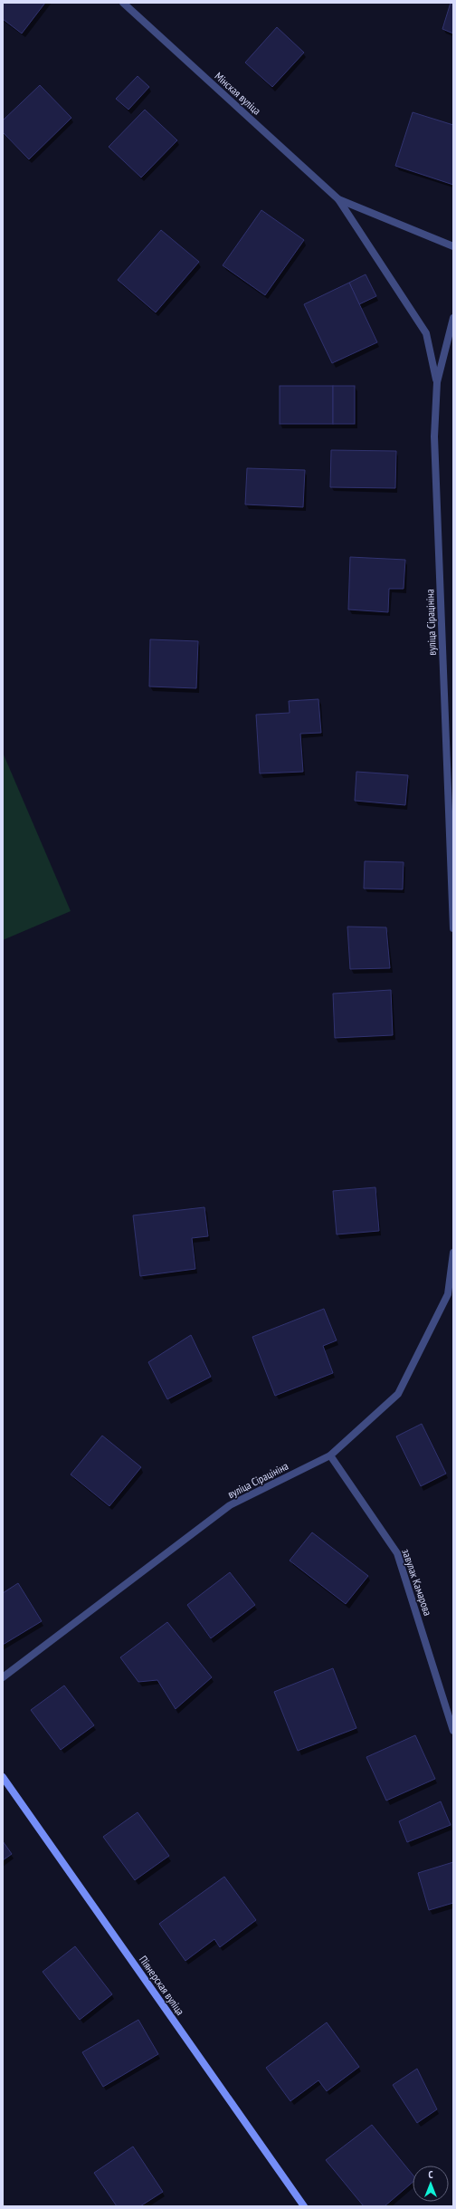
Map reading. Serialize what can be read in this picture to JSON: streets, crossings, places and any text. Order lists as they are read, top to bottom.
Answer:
{
  "streets": {
    "street": [
      "Мінская вуліца",
      "вуліца Сірацініна",
      "завулак Камарова",
      "Піянерская вуліца"
    ]
  },
  "crossings": [
    ["Мінская вуліца", "вуліца Сірацініна"],
    ["вуліца Сірацініна", "завулак Камарова"]
  ],
  "north": "top"
}
